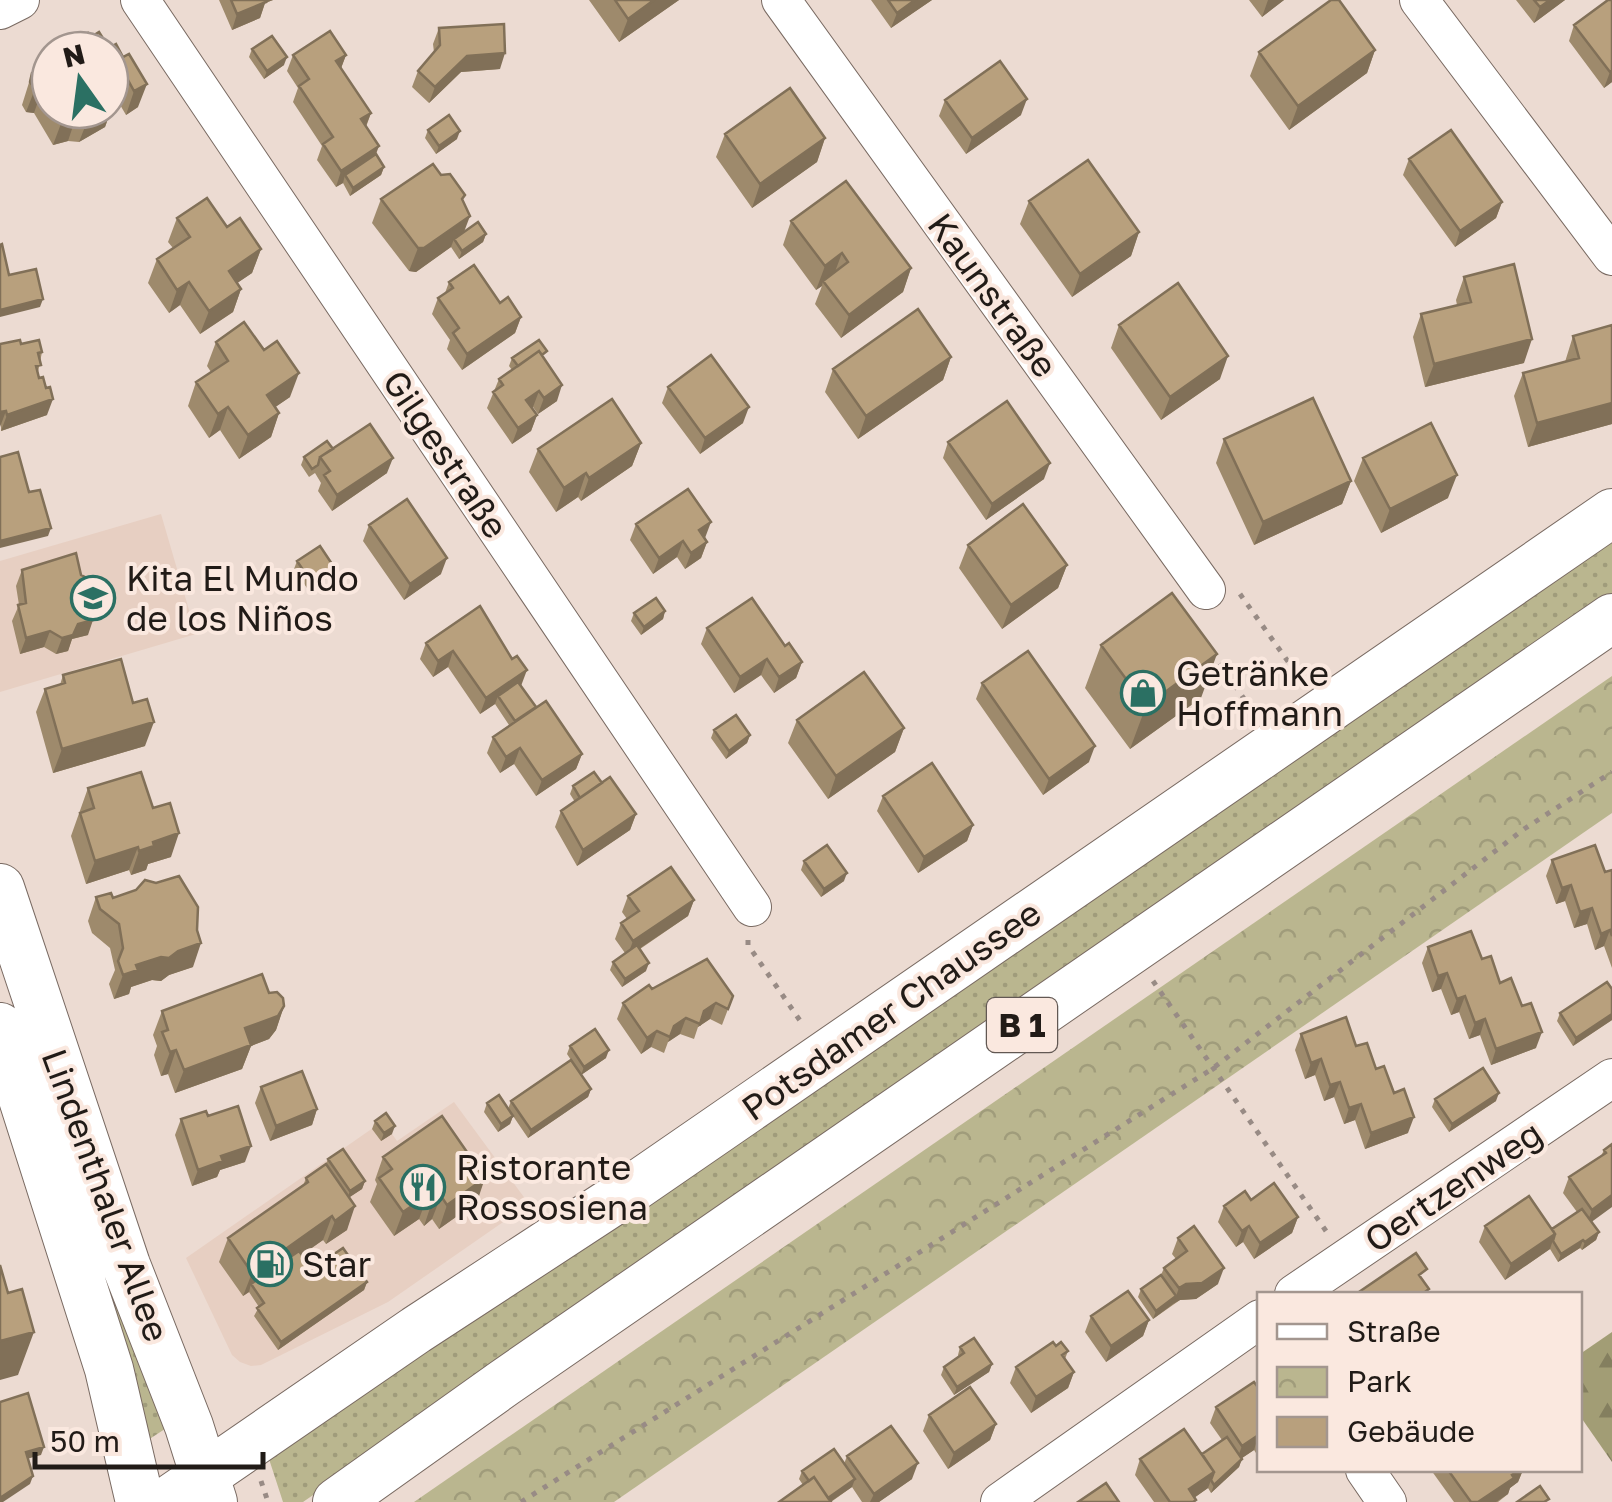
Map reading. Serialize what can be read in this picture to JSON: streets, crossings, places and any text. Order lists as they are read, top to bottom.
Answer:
{
  "streets": {
    "main road": ["Potsdamer Chaussee", "B 1", "Lindenthaler Allee"],
    "street": ["Kaunstraße", "Gilgestraße", "Oertzenweg"]
  },
  "crossings": [
    ["Potsdamer Chaussee", "Lindenthaler Allee"]
  ],
  "places": {
    "school or university": ["Kita El Mundo de los Niños"],
    "shop": ["Getränke Hoffmann"],
    "restaurant": ["Ristorante Rossosiena"],
    "fuel station": ["Star"]
  },
  "legend": ["Straße", "Park", "Gebäude"],
  "scale_bar": "50 m",
  "north": "top"
}
